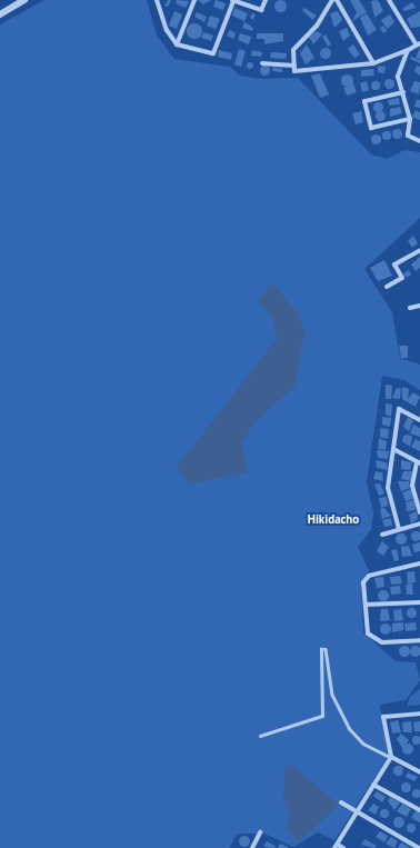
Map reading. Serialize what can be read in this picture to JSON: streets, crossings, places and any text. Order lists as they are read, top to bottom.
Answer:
{
  "districts": ["Hikidacho"]
}
